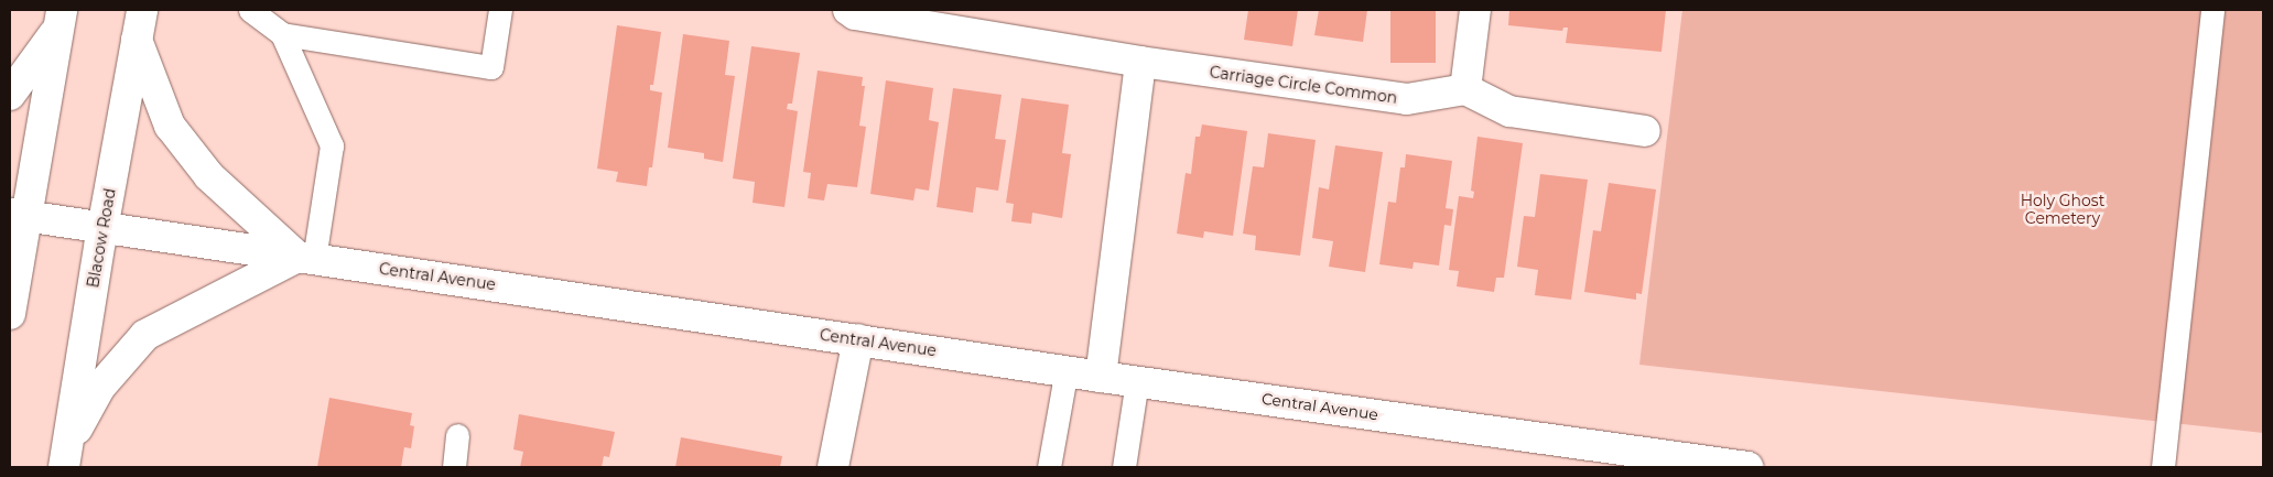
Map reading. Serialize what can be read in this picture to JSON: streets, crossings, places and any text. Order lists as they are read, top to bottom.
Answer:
{
  "streets": {
    "main road": ["Carriage Circle Common", "Blacow Road", "Central Avenue"]
  },
  "crossings": [
    ["Blacow Road", "Central Avenue"]
  ],
  "parks": ["Holy Ghost Cemetery"]
}
